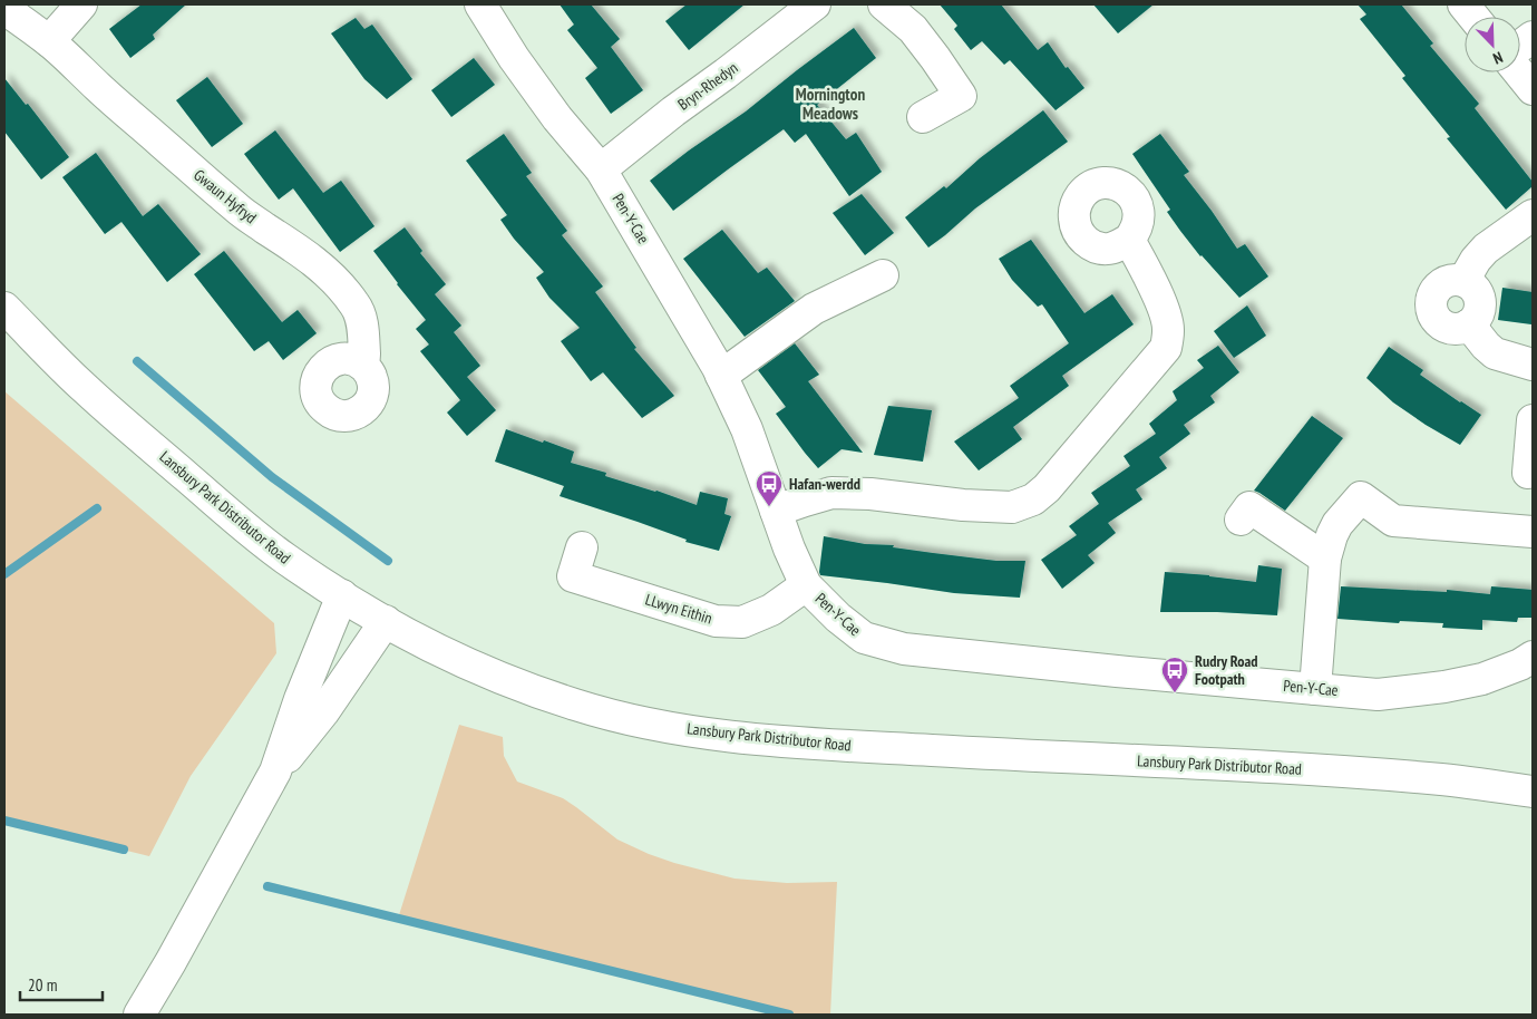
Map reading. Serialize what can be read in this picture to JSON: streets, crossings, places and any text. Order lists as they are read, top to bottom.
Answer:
{
  "streets": {
    "street": [
      "Bryn-Rhedyn",
      "Gwaun Hyfryd",
      "Pen-Y-Cae",
      "Lansbury Park Distributor Road",
      "LLwyn Eithin"
    ]
  },
  "crossings": [
    ["Bryn-Rhedyn", "Pen-Y-Cae"],
    ["Pen-Y-Cae", "LLwyn Eithin"]
  ],
  "districts": ["Mornington Meadows"],
  "places": {
    "bus stop": ["Hafan-werdd", "Rudry Road Footpath"]
  },
  "scale_bar": "20 m",
  "north": "bottom right"
}
